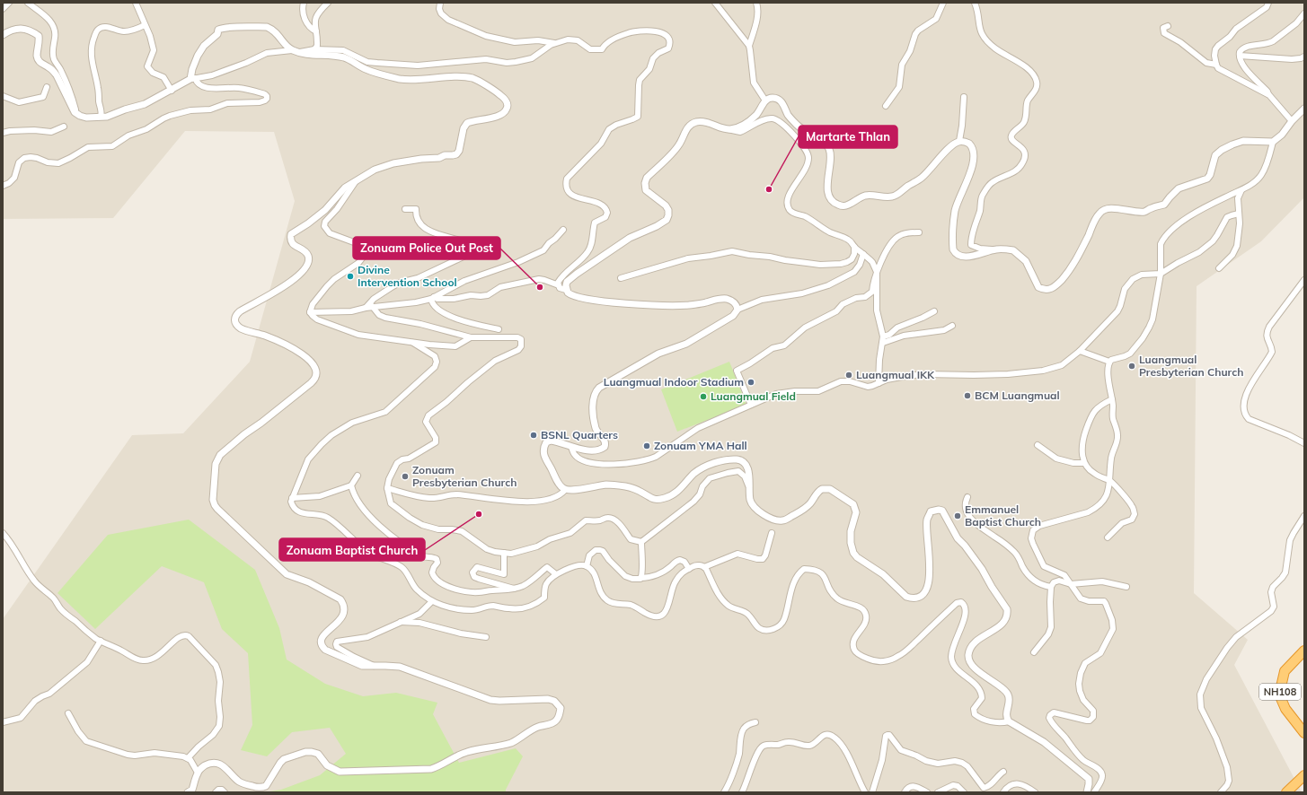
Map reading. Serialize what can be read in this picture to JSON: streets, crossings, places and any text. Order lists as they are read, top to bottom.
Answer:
{
  "streets": {
    "highway": ["NH108"]
  },
  "places": [
    "Martarte Thlan",
    "Divine Intervention School",
    "Zonuam Police Out Post",
    "Luangmual Presbyterian Church",
    "Luangmual IKK",
    "Luangmual Indoor Stadium",
    "BCM Luangmual",
    "Luangmual Field",
    "BSNL Quarters",
    "Zonuam YMA Hall",
    "Zonuam Presbyterian Church",
    "Zonuam Baptist Church",
    "Emmanuel Baptist Church"
  ]
}
